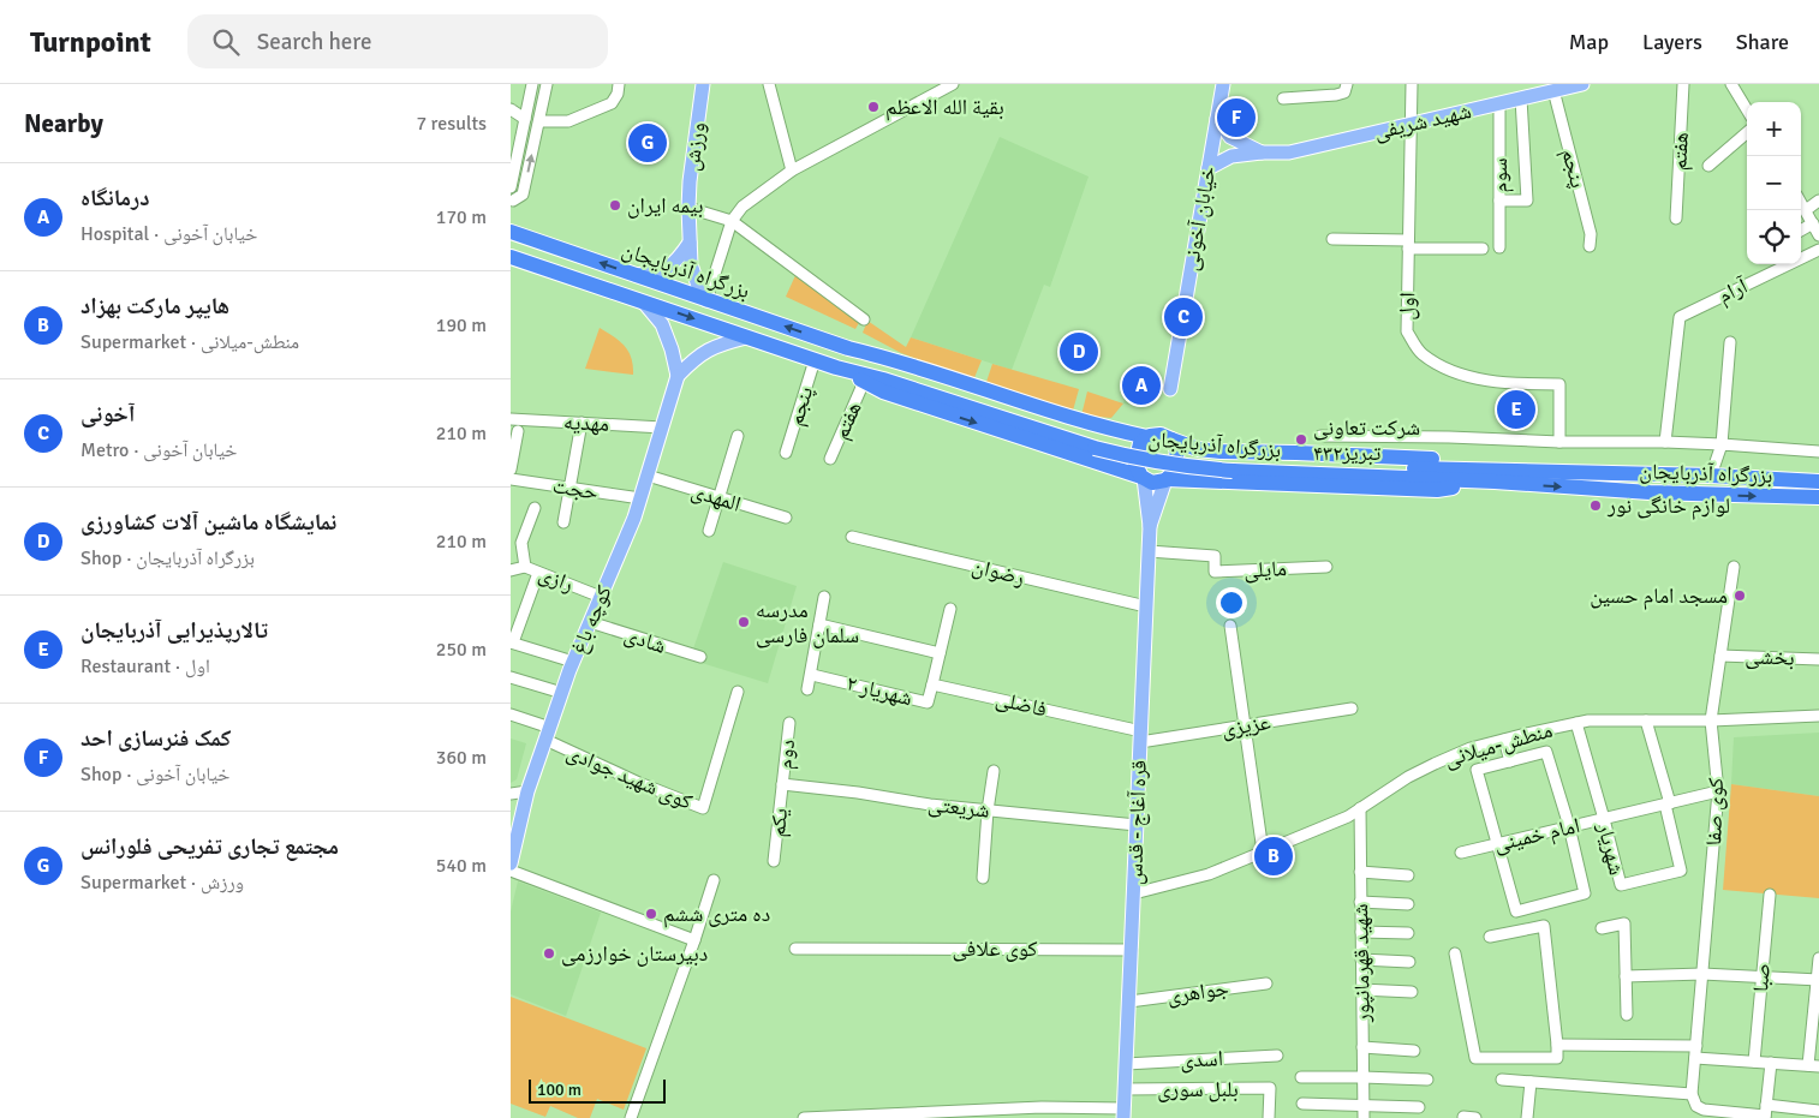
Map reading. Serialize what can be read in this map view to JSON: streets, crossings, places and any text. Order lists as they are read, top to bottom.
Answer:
{
  "streets": {
    "highway": ["بزرگراه آذربایجان"],
    "main road": [
      "شهید شریفی",
      "ورزش",
      "خیابان آخونی",
      "کوچه باغ",
      "قره آغاج - قدس"
    ],
    "street": [
      "هفتم",
      "پنجم",
      "سوم",
      "آرام",
      "اول",
      "مهدیه",
      "حجت",
      "المهدی",
      "مایلی",
      "رضوان",
      "رازی",
      "شادی",
      "بخشی",
      "شهریار ۲",
      "فاضلی",
      "عزیزی",
      "منطش-میلانی",
      "دوم",
      "کوی شهید جوادی",
      "شریعتی",
      "کوی صفا",
      "یکم",
      "امام خمینی",
      "شهریار",
      "کوی علافی",
      "شهید قهرمانپور",
      "صبا",
      "جواهری",
      "اسدی",
      "بلبل سوری"
    ]
  },
  "crossings": [
    ["شهید شریفی", "پنجم"],
    ["شهید شریفی", "سوم"],
    ["شهید شریفی", "خیابان آخونی"],
    ["شهید شریفی", "اول"],
    ["ورزش", "بزرگراه آذربایجان"],
    ["هفتم", "بزرگراه آذربایجان"],
    ["پنجم", "بزرگراه آذربایجان"],
    ["مهدیه", "کوچه باغ"],
    ["حجت", "کوچه باغ"],
    ["المهدی", "کوچه باغ"],
    ["مایلی", "قره آغاج - قدس"],
    ["رضوان", "قره آغاج - قدس"],
    ["رازی", "کوچه باغ"],
    ["کوچه باغ", "شادی"],
    ["کوچه باغ", "کوی شهید جوادی"],
    ["بخشی", "کوی صفا"],
    ["شهریار ۲", "فاضلی"],
    ["فاضلی", "عزیزی"],
    ["فاضلی", "قره آغاج - قدس"],
    ["عزیزی", "قره آغاج - قدس"],
    ["منطش-میلانی", "کوی صفا"],
    ["منطش-میلانی", "قره آغاج - قدس"],
    ["منطش-میلانی", "شهریار"],
    ["منطش-میلانی", "شهید قهرمانپور"],
    ["دوم", "شریعتی"],
    ["دوم", "یکم"],
    ["شریعتی", "یکم"],
    ["شریعتی", "قره آغاج - قدس"],
    ["کوی صفا", "امام خمینی"],
    ["قره آغاج - قدس", "کوی علافی"],
    ["قره آغاج - قدس", "جواهری"],
    ["قره آغاج - قدس", "اسدی"],
    ["قره آغاج - قدس", "بلبل سوری"],
    ["امام خمینی", "شهریار"]
  ],
  "places": [
    "بقیة الله الاعظم",
    "بیمه ایران",
    "شرکت تعاونی ۴۳۲تبریز",
    "لوازم خانگی نور",
    "مسجد امام حسین",
    "مدرسه سلمان فارسی",
    "ده متری ششم",
    "دبیرستان خوارزمی"
  ],
  "scale_bar": "100 m",
  "page": {
    "header": "Turnpoint",
    "search": "Search here",
    "nav": ["Map", "Layers", "Share"],
    "heading": ["Nearby", "7 results"],
    "pins": [
      "F",
      "G",
      "C",
      "D",
      "A",
      "E",
      "B"
    ],
    "map_buttons": ["+", "−"],
    "list": [
      {
        "mark": "A",
        "name": "درمانگاه",
        "note": "Hospital · خیابان آخونی",
        "value": "170 m"
      },
      {
        "mark": "B",
        "name": "هایپر مارکت بهزاد",
        "note": "Supermarket · منطش-میلانی",
        "value": "190 m"
      },
      {
        "mark": "C",
        "name": "آخونی",
        "note": "Metro · خیابان آخونی",
        "value": "210 m"
      },
      {
        "mark": "D",
        "name": "نمایشگاه ماشین آلات کشاورزی",
        "note": "Shop · بزرگراه آذربایجان",
        "value": "210 m"
      },
      {
        "mark": "E",
        "name": "تالارپذیرایی آذربایجان",
        "note": "Restaurant · اول",
        "value": "250 m"
      },
      {
        "mark": "F",
        "name": "کمک فنرسازی احد",
        "note": "Shop · خیابان آخونی",
        "value": "360 m"
      },
      {
        "mark": "G",
        "name": "مجتمع تجاری تفریحی فلورانس",
        "note": "Supermarket · ورزش",
        "value": "540 m"
      }
    ],
    "scale": "100 m"
  }
}
